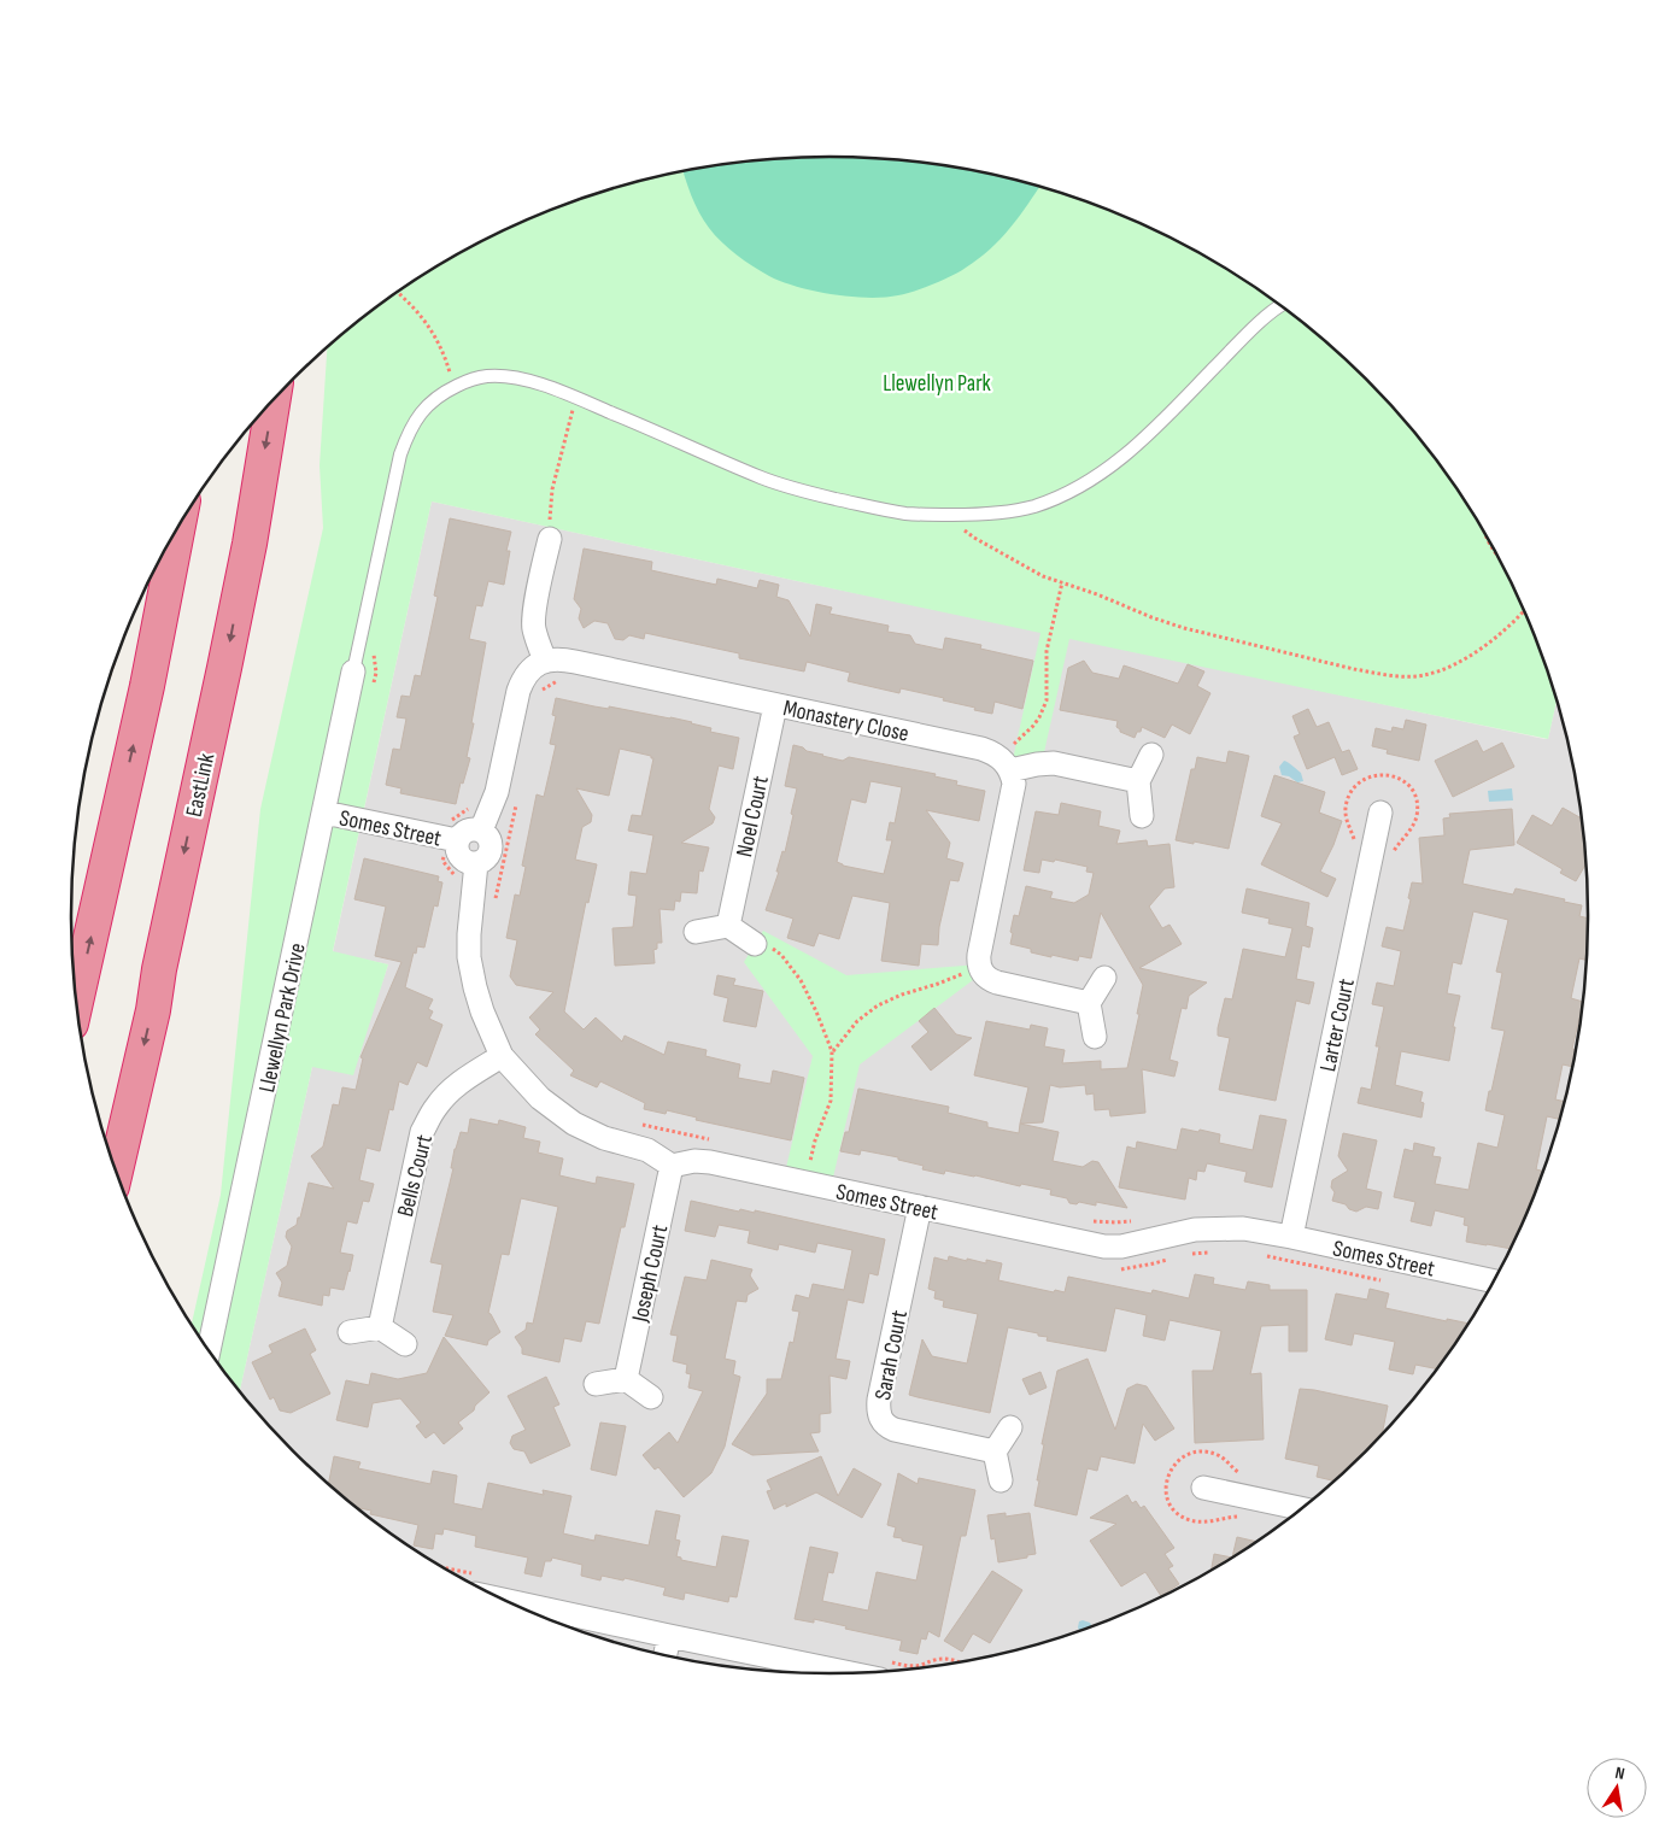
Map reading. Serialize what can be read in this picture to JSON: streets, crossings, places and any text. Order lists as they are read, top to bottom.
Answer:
{
  "streets": {
    "highway": ["EastLink"],
    "street": [
      "Monastery Close",
      "Noel Court",
      "Somes Street",
      "Llewellyn Park Drive",
      "Larter Court",
      "Bells Court",
      "Joseph Court",
      "Sarah Court"
    ]
  },
  "crossings": [
    ["Monastery Close", "Noel Court"],
    ["Somes Street", "Llewellyn Park Drive"],
    ["Somes Street", "Larter Court"],
    ["Somes Street", "Joseph Court"],
    ["Somes Street", "Sarah Court"]
  ],
  "parks": ["Llewellyn Park"],
  "north": "top"
}
